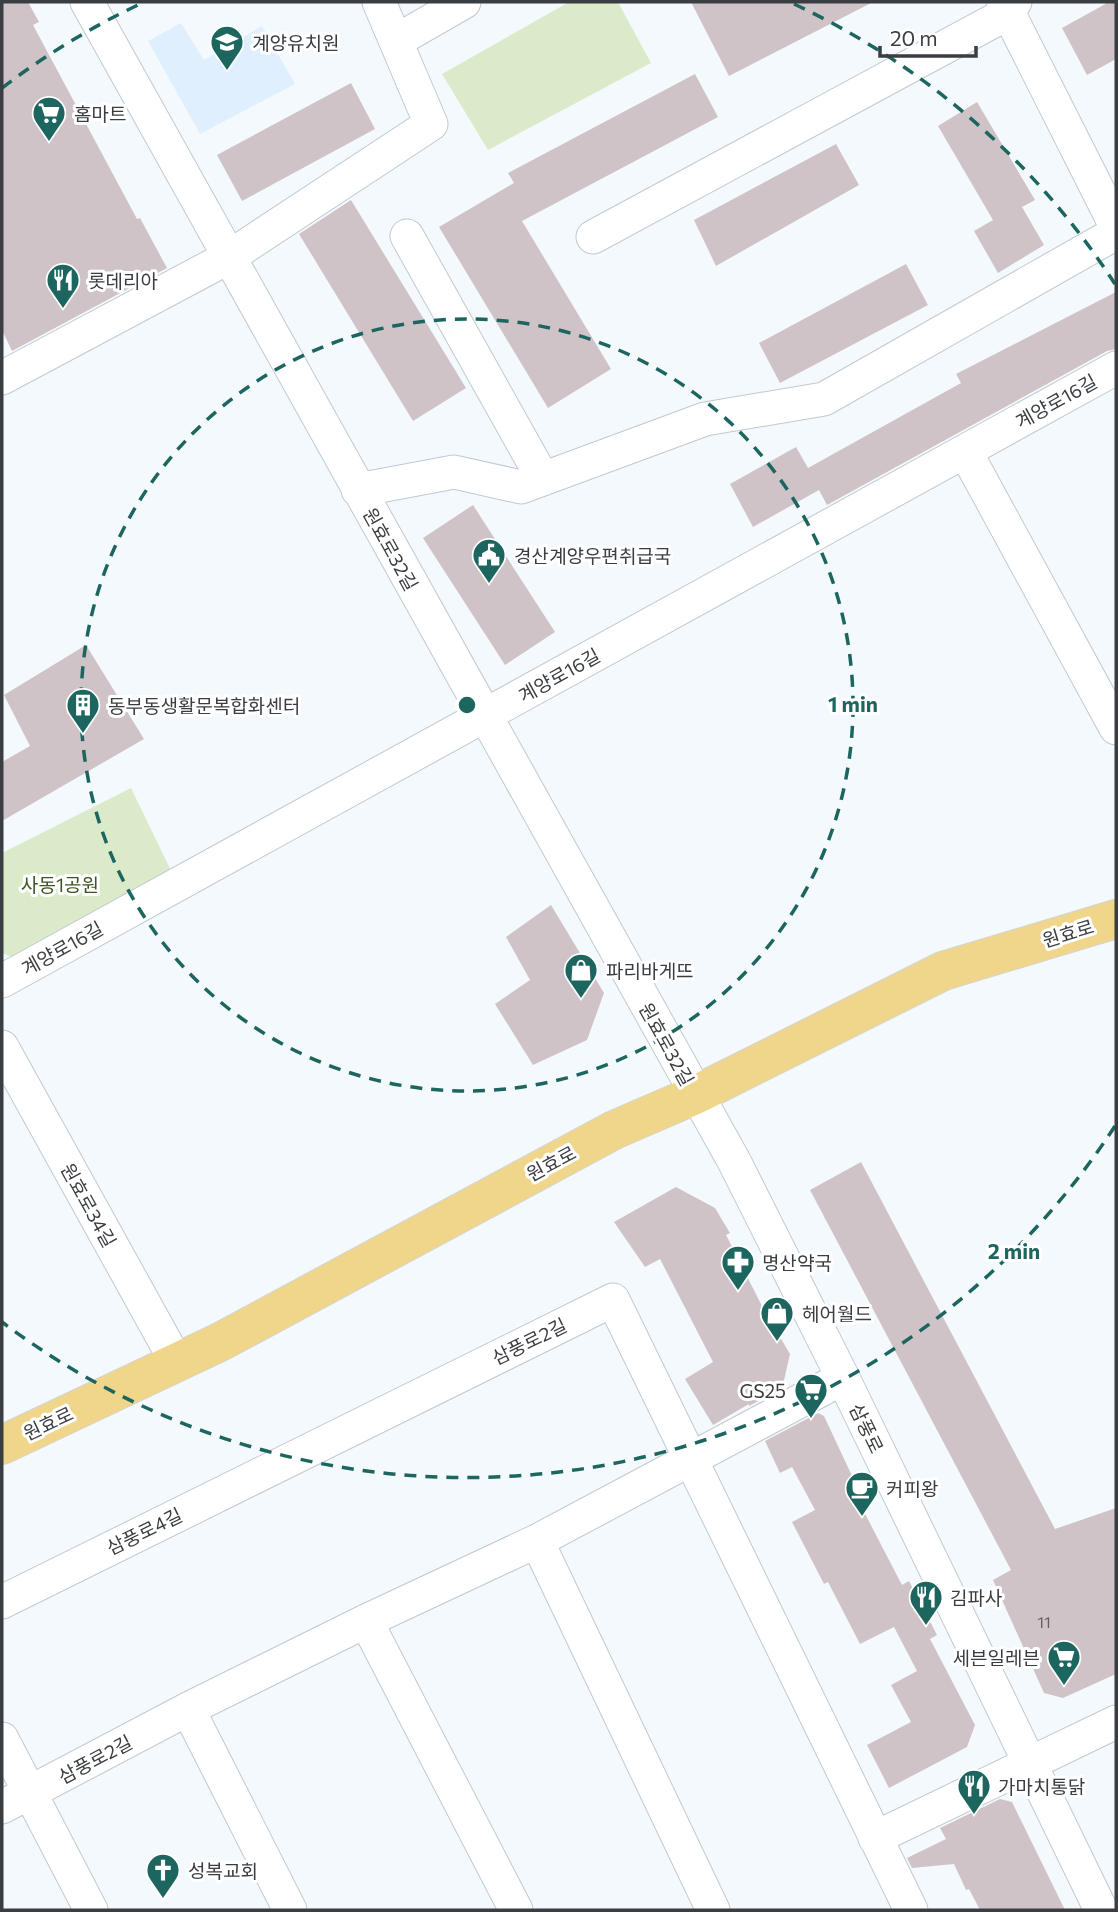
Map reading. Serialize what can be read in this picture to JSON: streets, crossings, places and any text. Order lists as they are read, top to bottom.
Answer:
{
  "streets": {
    "main road": ["원효로"],
    "street": [
      "계양로16길",
      "원효로32길",
      "원효로34길",
      "삼풍로2길",
      "삼풍로",
      "삼풍로4길"
    ]
  },
  "crossings": [
    ["계양로16길", "원효로32길"],
    ["원효로32길", "원효로"],
    ["원효로32길", "삼풍로"],
    ["원효로", "원효로34길"],
    ["원효로", "삼풍로"],
    ["삼풍로2길", "삼풍로"],
    ["삼풍로2길", "삼풍로4길"]
  ],
  "parks": ["사동1공원"],
  "places": {
    "school or university": ["계양유치원"],
    "supermarket": ["홈마트", "GS25", "세븐일레븐"],
    "restaurant": ["롯데리아", "김파사", "가마치통닭"],
    "public building": ["경산계양우편취급국"],
    "building": ["동부동생활문복합화센터"],
    "shop": ["파리바게뜨", "헤어월드"],
    "pharmacy": ["명산약국"],
    "cafe": ["커피왕"],
    "church": ["성복교회"]
  },
  "house_numbers": ["11"],
  "scale_bar": "20 m",
  "rings": ["1 min", "2 min"]
}
